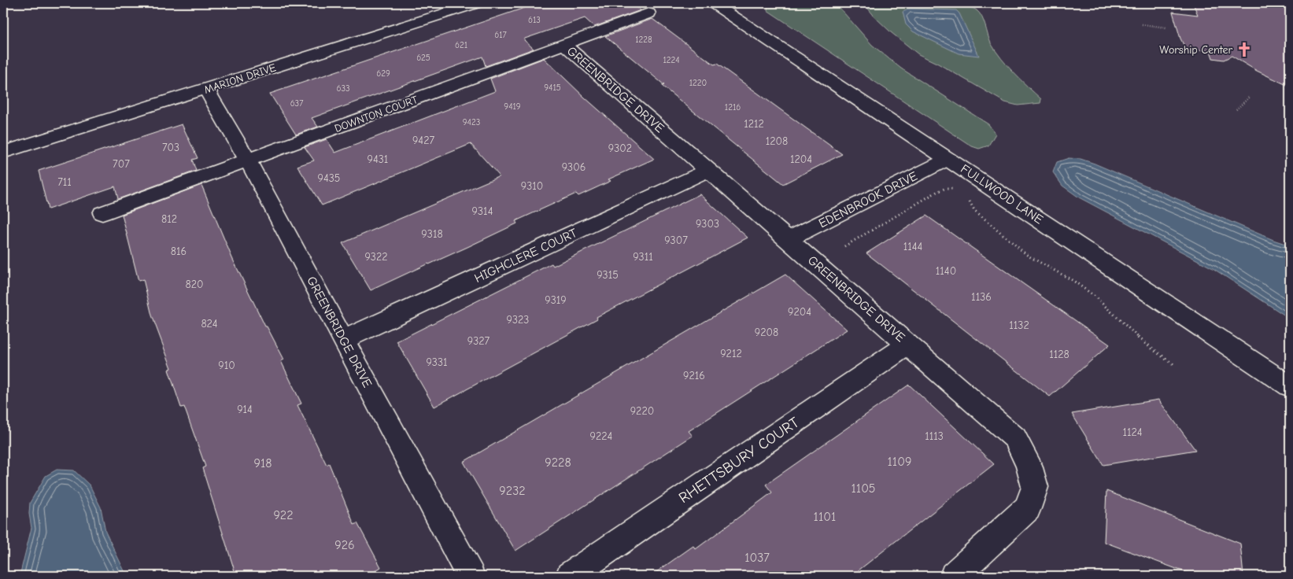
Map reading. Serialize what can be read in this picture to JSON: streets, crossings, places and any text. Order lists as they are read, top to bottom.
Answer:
{
  "streets": {
    "street": [
      "MARION DRIVE",
      "GREENBRIDGE DRIVE",
      "DOWNTON COURT",
      "FULLWOOD LANE",
      "EDENBROOK DRIVE",
      "HIGHCLERE COURT",
      "RHETTSBURY COURT"
    ]
  },
  "crossings": [
    ["MARION DRIVE", "GREENBRIDGE DRIVE"],
    ["GREENBRIDGE DRIVE", "DOWNTON COURT"],
    ["GREENBRIDGE DRIVE", "EDENBROOK DRIVE"],
    ["GREENBRIDGE DRIVE", "HIGHCLERE COURT"],
    ["GREENBRIDGE DRIVE", "RHETTSBURY COURT"],
    ["FULLWOOD LANE", "EDENBROOK DRIVE"]
  ],
  "places": {
    "church": ["Worship Center"]
  },
  "house_numbers": [
    "613",
    "617",
    "1228",
    "621",
    "625",
    "1224",
    "629",
    "1220",
    "9415",
    "633",
    "637",
    "9419",
    "1216",
    "9423",
    "1212",
    "9427",
    "1208",
    "703",
    "9302",
    "9431",
    "1204",
    "707",
    "9306",
    "9435",
    "711",
    "9310",
    "9314",
    "812",
    "9303",
    "9318",
    "9307",
    "1144",
    "816",
    "9322",
    "9311",
    "1140",
    "9315",
    "820",
    "1136",
    "9319",
    "9204",
    "9323",
    "824",
    "1132",
    "9208",
    "9327",
    "9212",
    "1128",
    "9331",
    "910",
    "9216",
    "914",
    "9220",
    "1124",
    "9224",
    "1113",
    "1109",
    "9228",
    "918",
    "1105",
    "9232",
    "922",
    "1101",
    "926",
    "1037"
  ]
}
